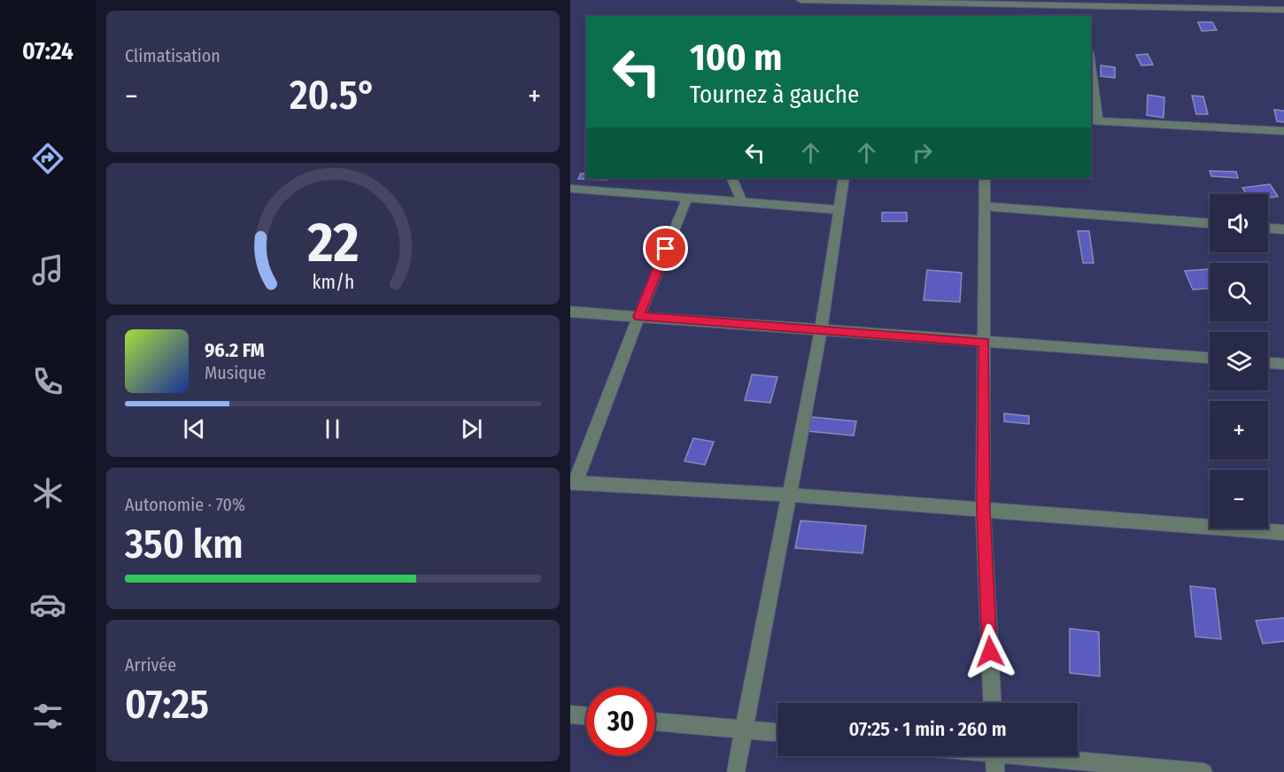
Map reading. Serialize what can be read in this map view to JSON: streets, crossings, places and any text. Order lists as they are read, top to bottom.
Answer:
{
  "page": {
    "tabs": "07:24",
    "tile": [
      "Climatisation",
      ["Autonomie · 70%", "350 km"],
      ["Arrivée", "07:25"]
    ],
    "turn": ["100 m", "Tournez à gauche"],
    "heat": ["−", "20.5°", "+"],
    "map_buttons": ["+", "−"],
    "song": ["96.2 FM", "Musique"],
    "limit": "30",
    "trip": "07:25 · 1 min · 260 m",
    "gauge": ["22", "km/h"]
  }
}
